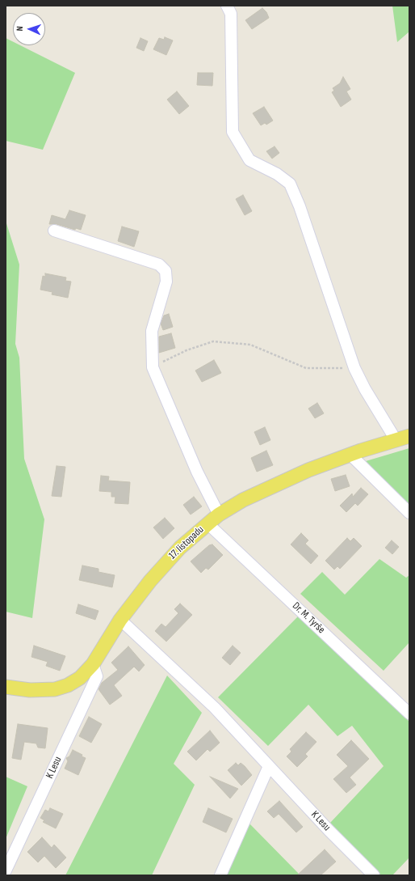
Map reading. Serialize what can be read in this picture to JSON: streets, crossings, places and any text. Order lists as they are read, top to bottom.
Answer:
{
  "streets": {
    "main road": ["17. listopadu"],
    "street": ["Dr. M. Tyrše", "K Lesu"]
  },
  "crossings": [
    ["17. listopadu", "Dr. M. Tyrše"],
    ["17. listopadu", "K Lesu"]
  ],
  "north": "left"
}
